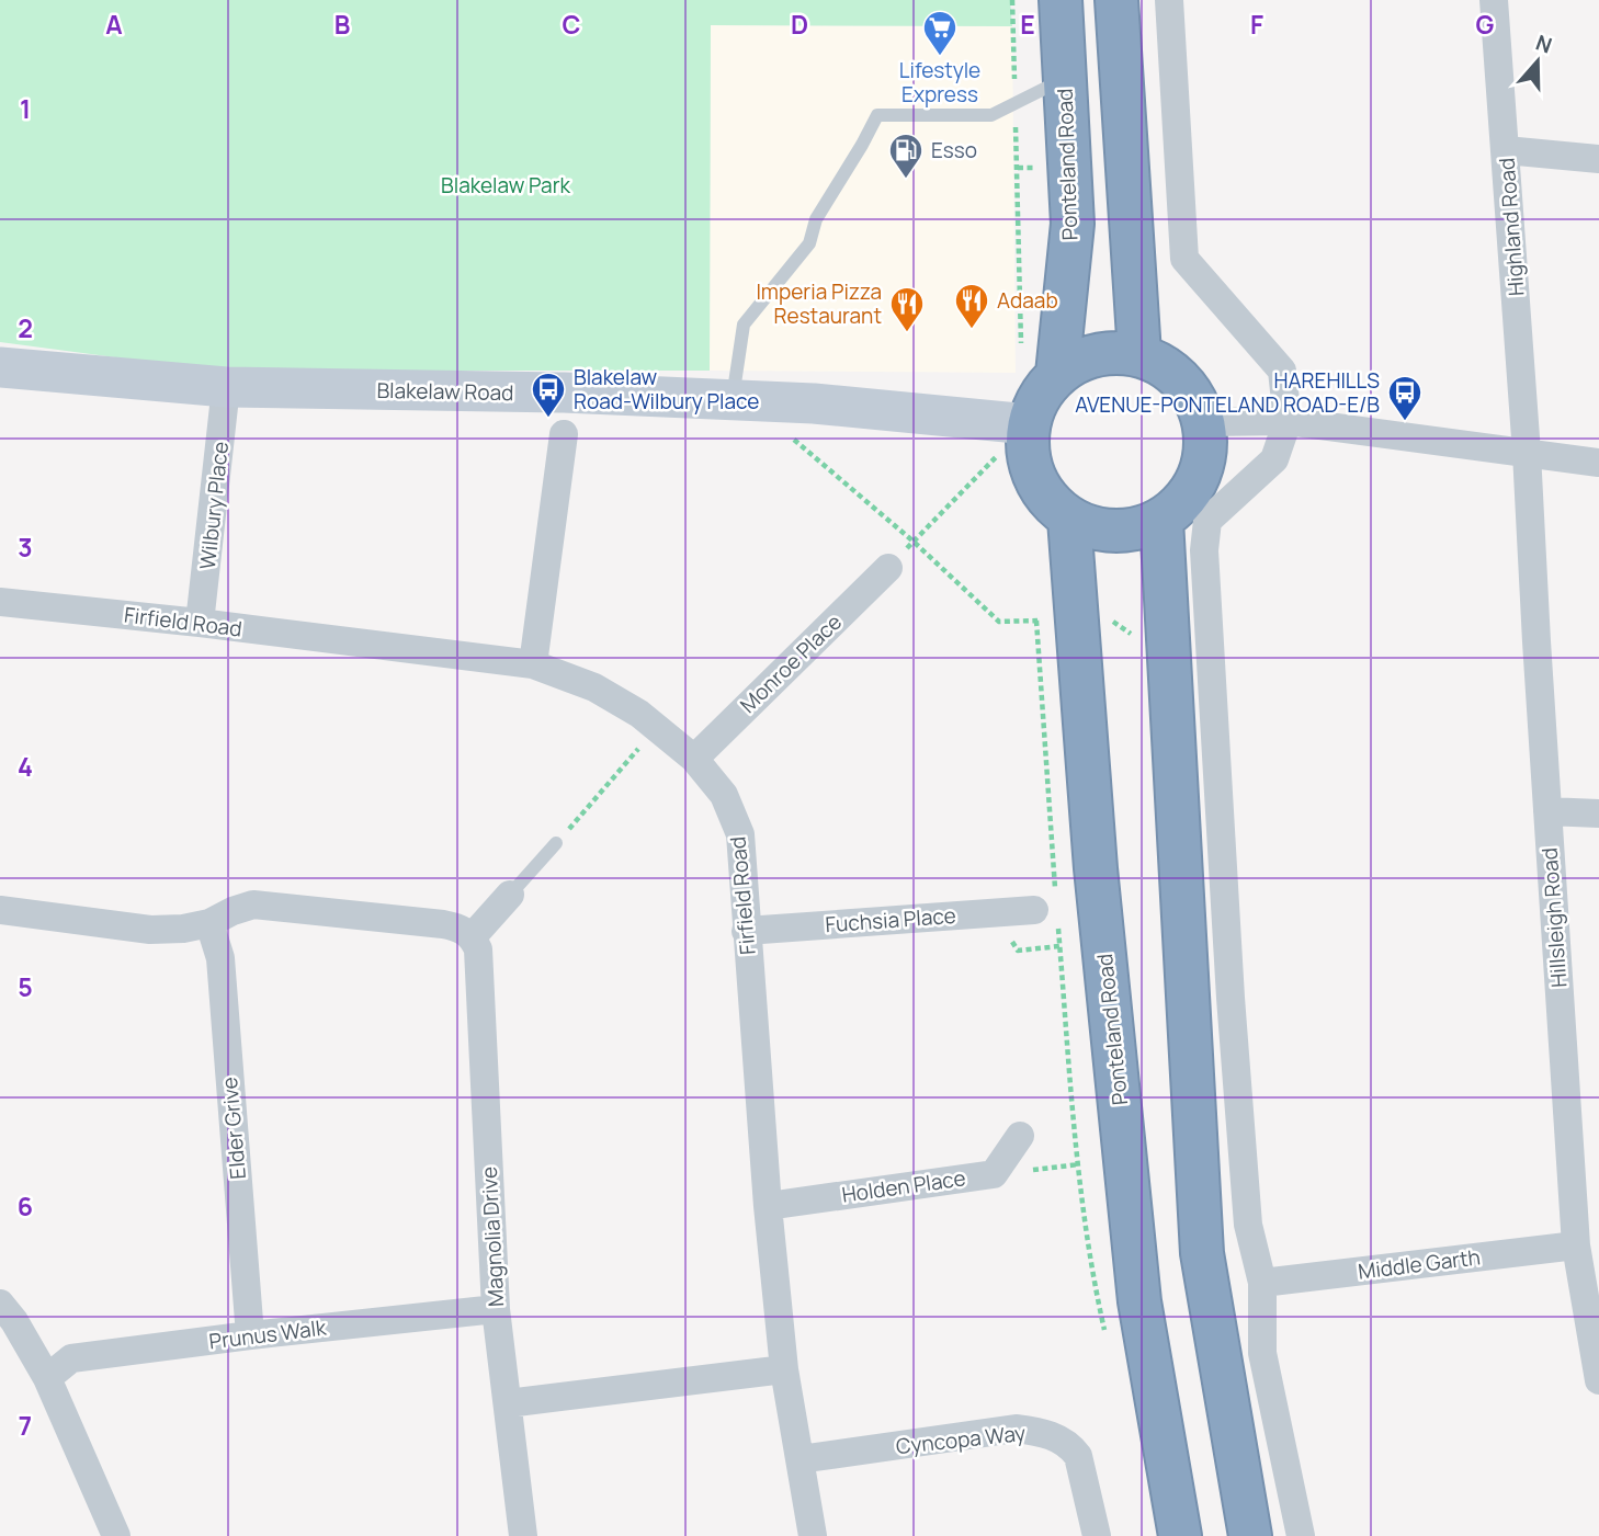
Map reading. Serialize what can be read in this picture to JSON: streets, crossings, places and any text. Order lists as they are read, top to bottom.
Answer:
{
  "streets": {
    "highway": ["Ponteland Road"],
    "street": [
      "Highland Road",
      "Blakelaw Road",
      "Wilbury Place",
      "Firfield Road",
      "Monroe Place",
      "Hillsleigh Road",
      "Fuchsia Place",
      "Elder Grive",
      "Holden Place",
      "Magnolia Drive",
      "Middle Garth",
      "Prunus Walk",
      "Cyncopa Way"
    ]
  },
  "crossings": [
    ["Ponteland Road", "Blakelaw Road"],
    ["Highland Road", "Hillsleigh Road"],
    ["Blakelaw Road", "Wilbury Place"],
    ["Wilbury Place", "Firfield Road"],
    ["Firfield Road", "Monroe Place"],
    ["Firfield Road", "Fuchsia Place"],
    ["Firfield Road", "Holden Place"],
    ["Firfield Road", "Cyncopa Way"],
    ["Hillsleigh Road", "Middle Garth"],
    ["Elder Grive", "Prunus Walk"],
    ["Magnolia Drive", "Prunus Walk"]
  ],
  "parks": ["Blakelaw Park"],
  "places": {
    "supermarket": ["Lifestyle Express"],
    "fuel station": ["Esso"],
    "restaurant": ["Adaab", "Imperia Pizza Restaurant"],
    "bus stop": ["Blakelaw Road-Wilbury Place", "HAREHILLS AVENUE-PONTELAND ROAD-E/B"]
  },
  "north": "top",
  "grid": {
    "columns": [
      "A",
      "B",
      "C",
      "D",
      "E",
      "F",
      "G"
    ],
    "rows": [
      "1",
      "2",
      "3",
      "4",
      "5",
      "6",
      "7"
    ]
  }
}
